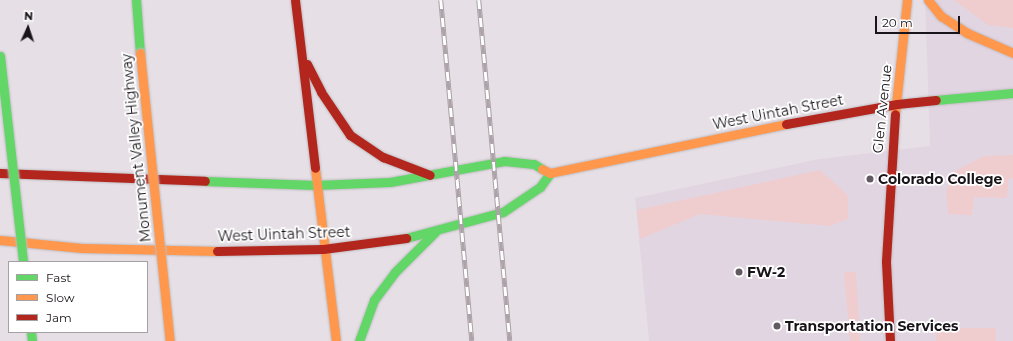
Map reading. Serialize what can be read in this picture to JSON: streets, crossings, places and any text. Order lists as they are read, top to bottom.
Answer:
{
  "streets": {
    "main road": ["Glen Avenue", "West Uintah Street", "Monument Valley Highway"]
  },
  "crossings": [
    ["Glen Avenue", "West Uintah Street"]
  ],
  "places": ["Colorado College", "FW-2", "Transportation Services"],
  "legend": ["Fast", "Slow", "Jam"],
  "scale_bar": "20 m",
  "north": "top"
}
